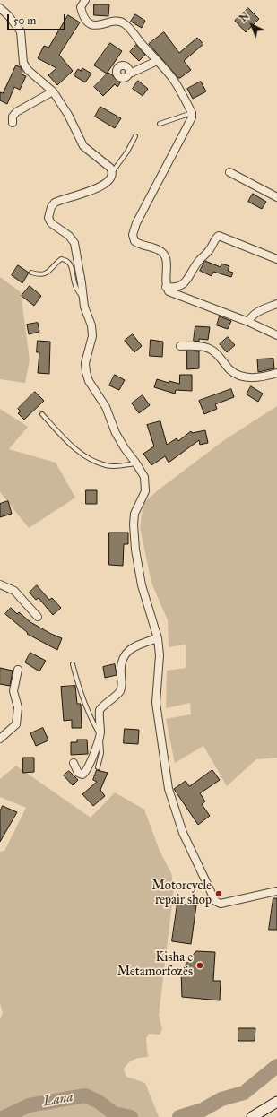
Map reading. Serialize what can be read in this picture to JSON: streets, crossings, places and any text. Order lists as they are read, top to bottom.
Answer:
{
  "water": ["Lana"],
  "places": ["Motorcycle repair shop", "Kisha e Metamorfozës"],
  "scale_bar": "50 m",
  "north": "top left"
}
